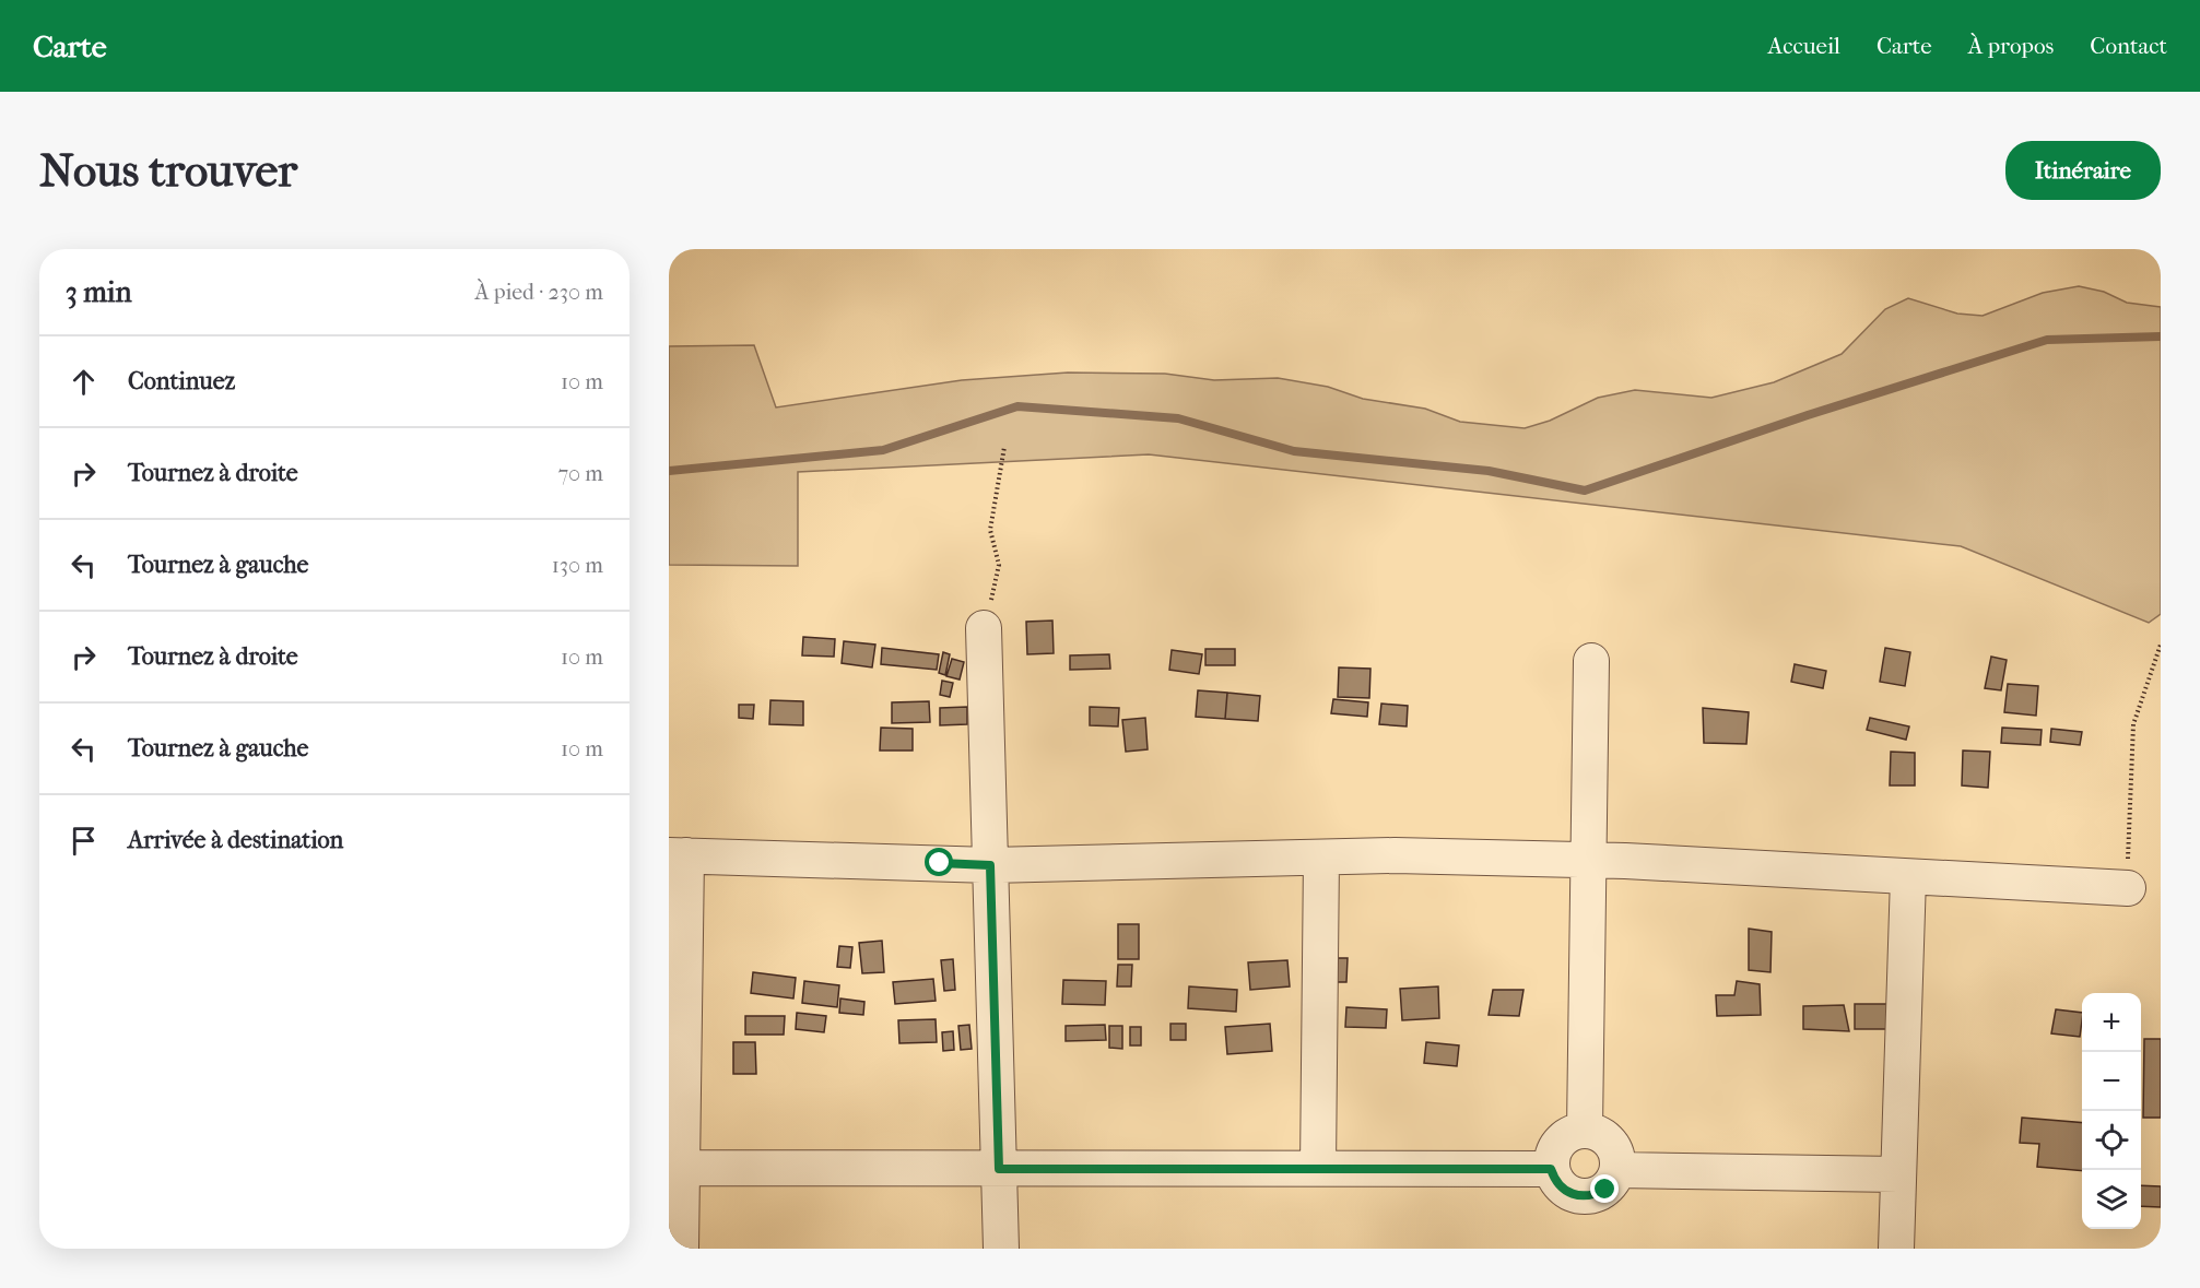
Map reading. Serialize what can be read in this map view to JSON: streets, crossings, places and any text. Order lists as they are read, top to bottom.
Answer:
{
  "page": {
    "header": "Carte",
    "nav": [
      "Accueil",
      "Carte",
      "À propos",
      "Contact"
    ],
    "buttons": "Itinéraire",
    "title": "Nous trouver",
    "heading": ["3 min", "À pied · 230 m"],
    "list": [
      ["Continuez", "10 m"],
      ["Tournez à droite", "70 m"],
      ["Tournez à gauche", "130 m"],
      ["Tournez à droite", "10 m"],
      ["Tournez à gauche", "10 m"],
      "Arrivée à destination"
    ],
    "map_buttons": ["+", "−"]
  }
}
